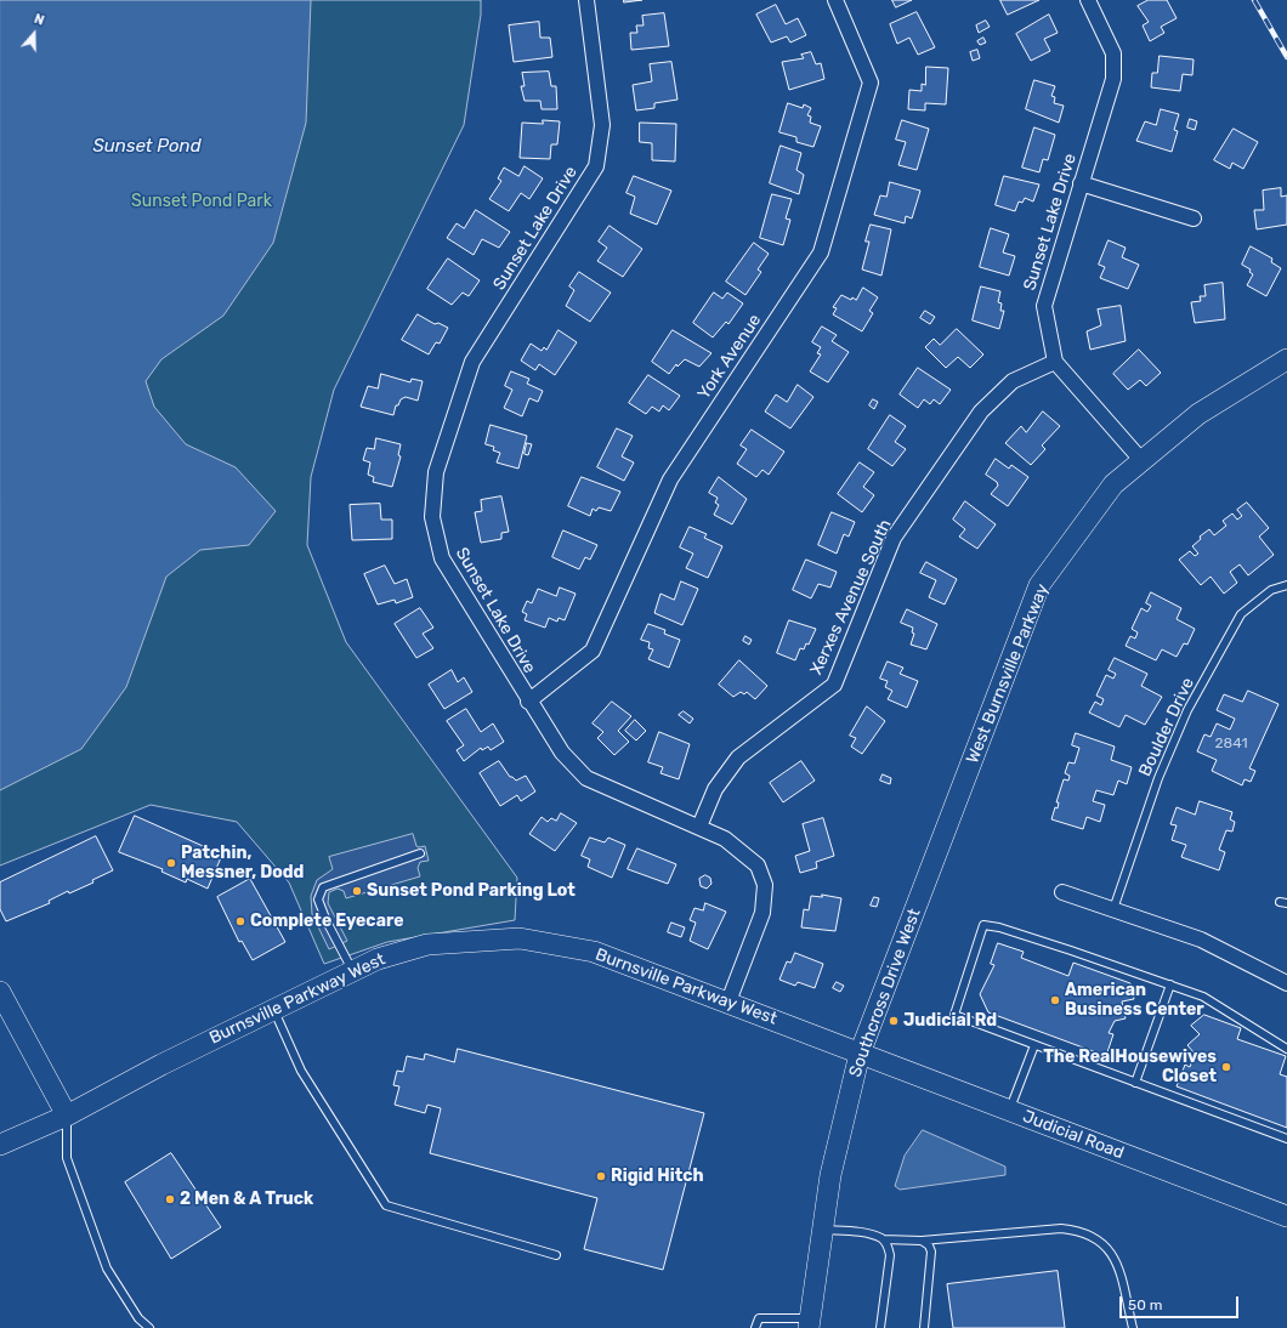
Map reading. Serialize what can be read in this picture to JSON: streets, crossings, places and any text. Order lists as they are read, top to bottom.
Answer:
{
  "streets": {
    "street": [
      "Sunset Lake Drive",
      "York Avenue",
      "Xerxes Avenue South",
      "West Burnsville Parkway",
      "Burnsville Parkway West",
      "Southcross Drive West",
      "Judicial Road"
    ],
    "lane": ["Boulder Drive"]
  },
  "crossings": [
    ["Sunset Lake Drive", "York Avenue"],
    ["Sunset Lake Drive", "Xerxes Avenue South"],
    ["Sunset Lake Drive", "Burnsville Parkway West"],
    ["West Burnsville Parkway", "Southcross Drive West"],
    ["Burnsville Parkway West", "Southcross Drive West"],
    ["Burnsville Parkway West", "Judicial Road"],
    ["Southcross Drive West", "Judicial Road"]
  ],
  "water": ["Sunset Pond"],
  "parks": ["Sunset Pond Park"],
  "places": [
    "Patchin, Messner, Dodd",
    "Sunset Pond Parking Lot",
    "Complete Eyecare",
    "American Business Center",
    "Judicial Rd",
    "The RealHousewives Closet",
    "Rigid Hitch",
    "2 Men & A Truck"
  ],
  "house_numbers": ["2841"],
  "scale_bar": "50 m",
  "north": "top"
}
